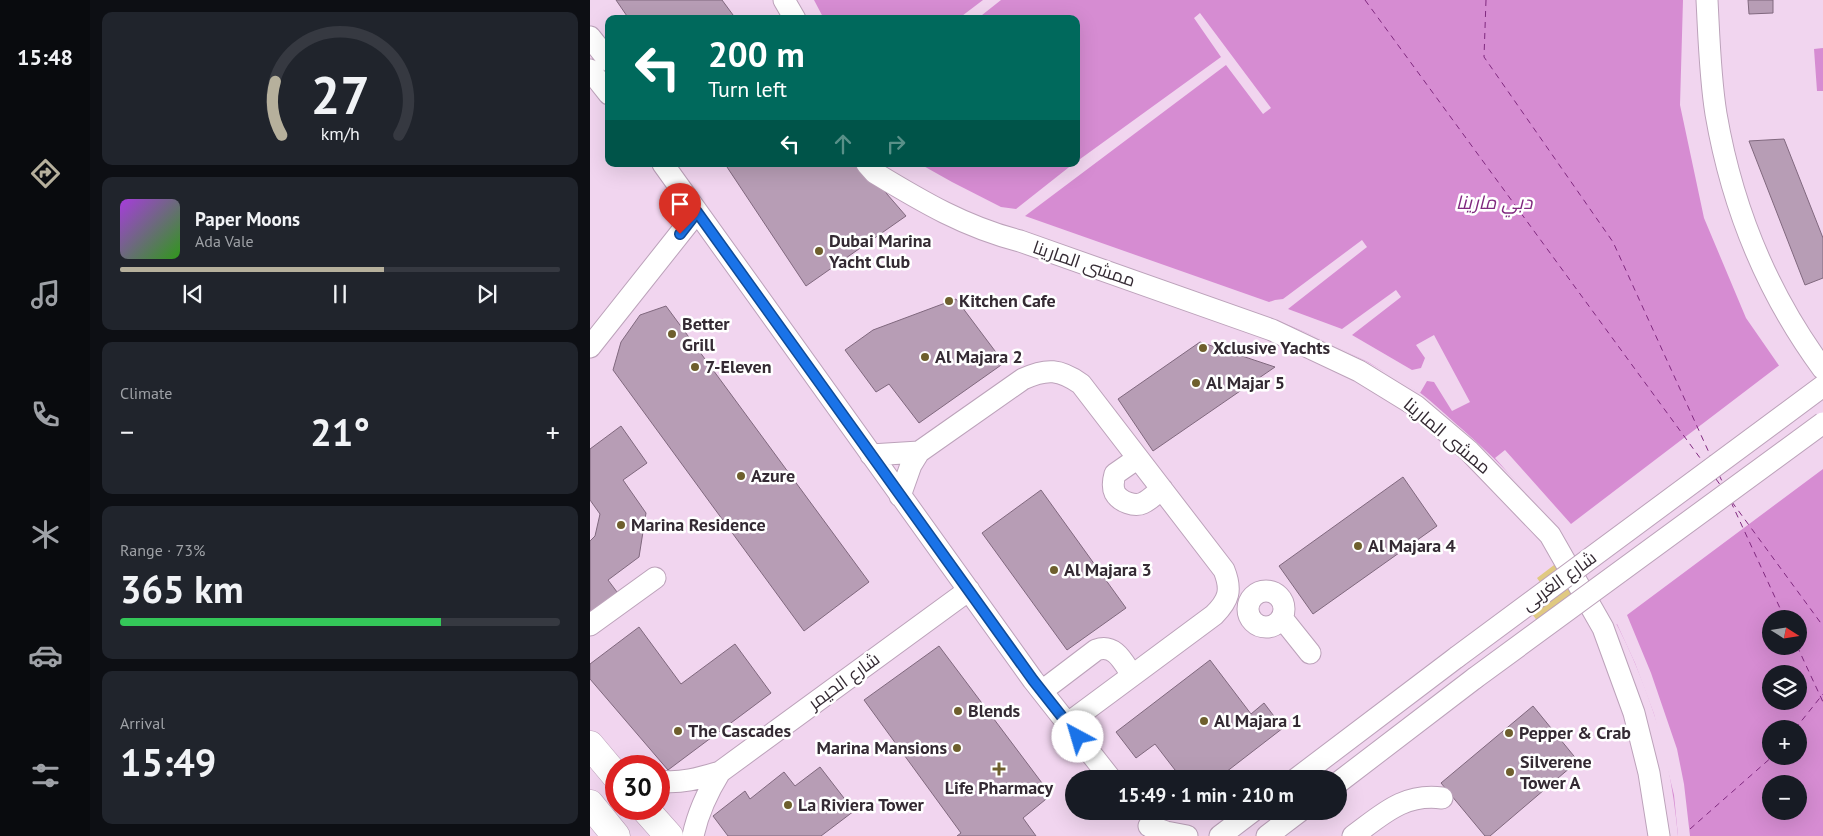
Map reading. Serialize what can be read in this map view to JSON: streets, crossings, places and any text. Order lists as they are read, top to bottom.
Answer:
{
  "streets": {
    "street": ["ممشى المارينا", "شارع الغربى", "شارع الحيمر"]
  },
  "water": ["دبي مارينا"],
  "places": {
    "other": [
      "Dubai Marina Yacht Club",
      "Kitchen Cafe",
      "Better Grill",
      "Xclusive Yachts",
      "Al Majara 2",
      "7-Eleven",
      "Al Majar 5",
      "Azure",
      "Marina Residence",
      "Al Majara 4",
      "Al Majara 3",
      "Blends",
      "Al Majara 1",
      "The Cascades",
      "Pepper & Crab",
      "Marina Mansions",
      "Silverene Tower A",
      "La Riviera Tower"
    ],
    "health": ["Life Pharmacy"]
  },
  "north": "right",
  "page": {
    "tabs": "15:48",
    "turn": ["200 m", "Turn left"],
    "song": ["Paper Moons", "Ada Vale"],
    "tile": [
      "Climate",
      ["Range · 73%", "365 km"],
      ["Arrival", "15:49"]
    ],
    "heat": ["−", "21°", "+"],
    "map_buttons": ["+", "−"],
    "limit": "30",
    "trip": "15:49 · 1 min · 210 m",
    "gauge": ["27", "km/h"]
  }
}
